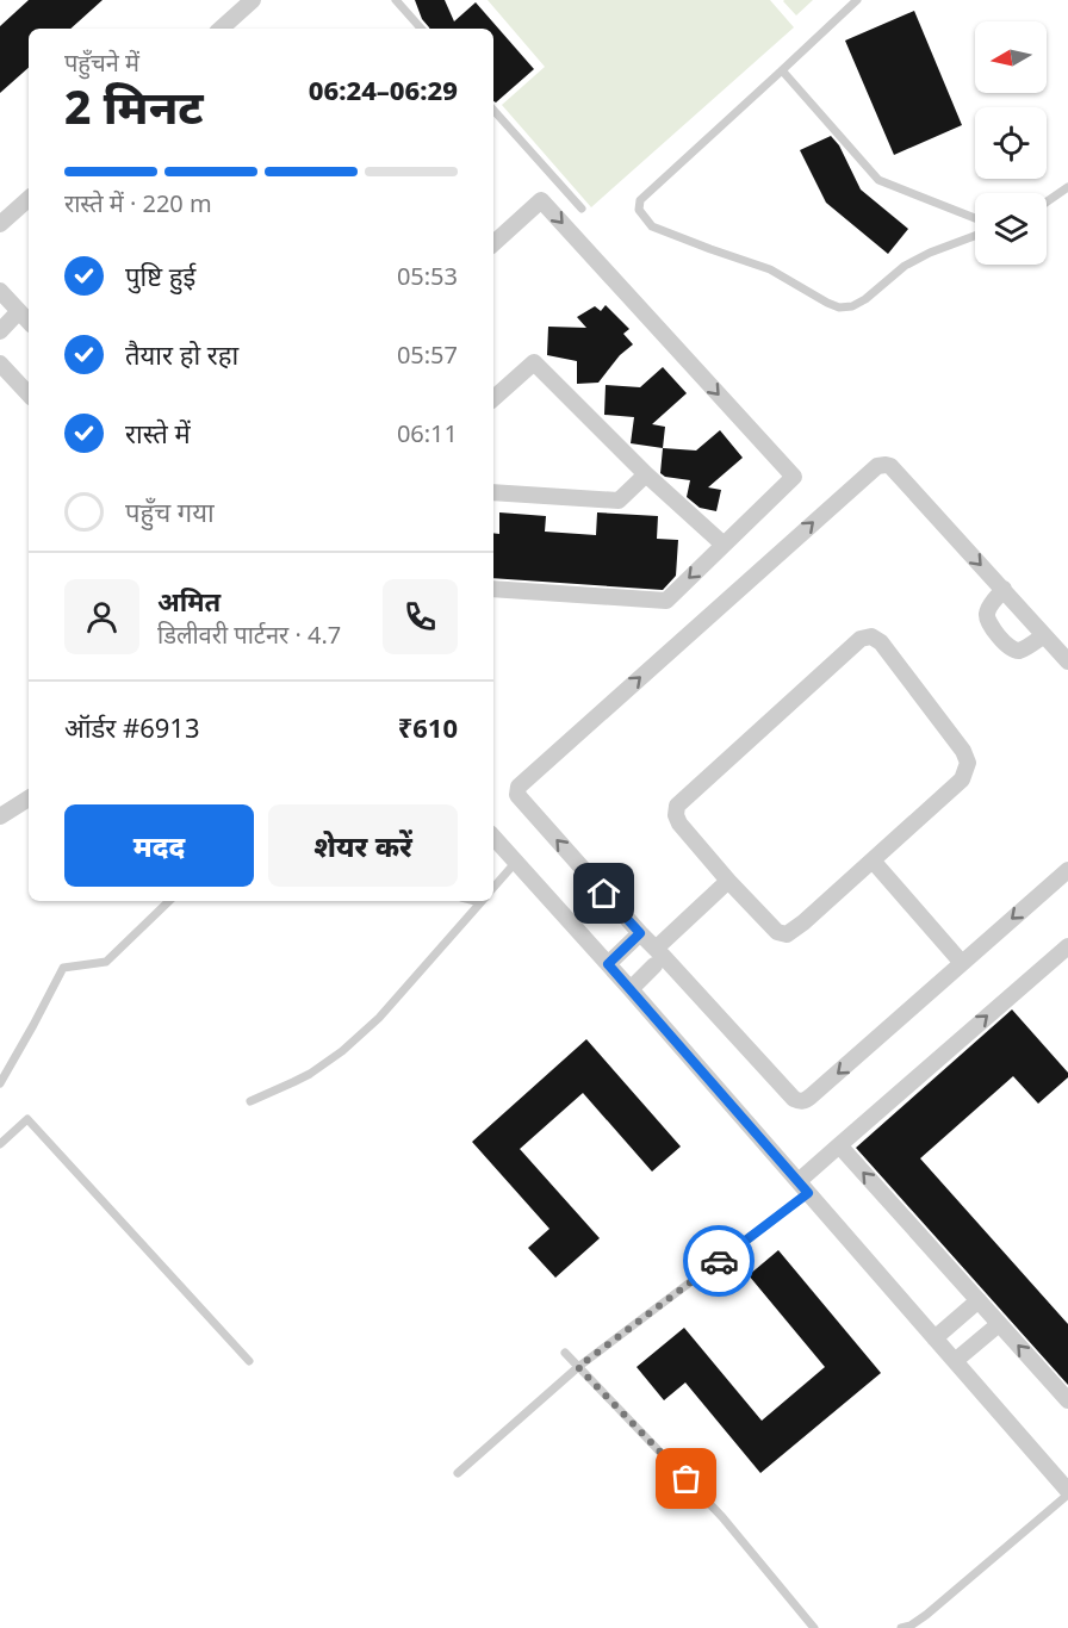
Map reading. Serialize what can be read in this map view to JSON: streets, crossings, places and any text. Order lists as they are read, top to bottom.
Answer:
{
  "north": "left",
  "page": {
    "heading": ["2 मिनट", "पहुँचने में", "06:24–06:29"],
    "panel": [
      "अमित",
      "डिलीवरी पार्टनर · 4.7",
      "ऑर्डर #6913",
      "₹610"
    ],
    "bar": "रास्ते में · 220 m",
    "list": [
      ["पुष्टि हुई", "05:53"],
      ["तैयार हो रहा", "05:57"],
      ["रास्ते में", "06:11"],
      "पहुँच गया"
    ],
    "buttons": ["मदद", "शेयर करें"]
  }
}
